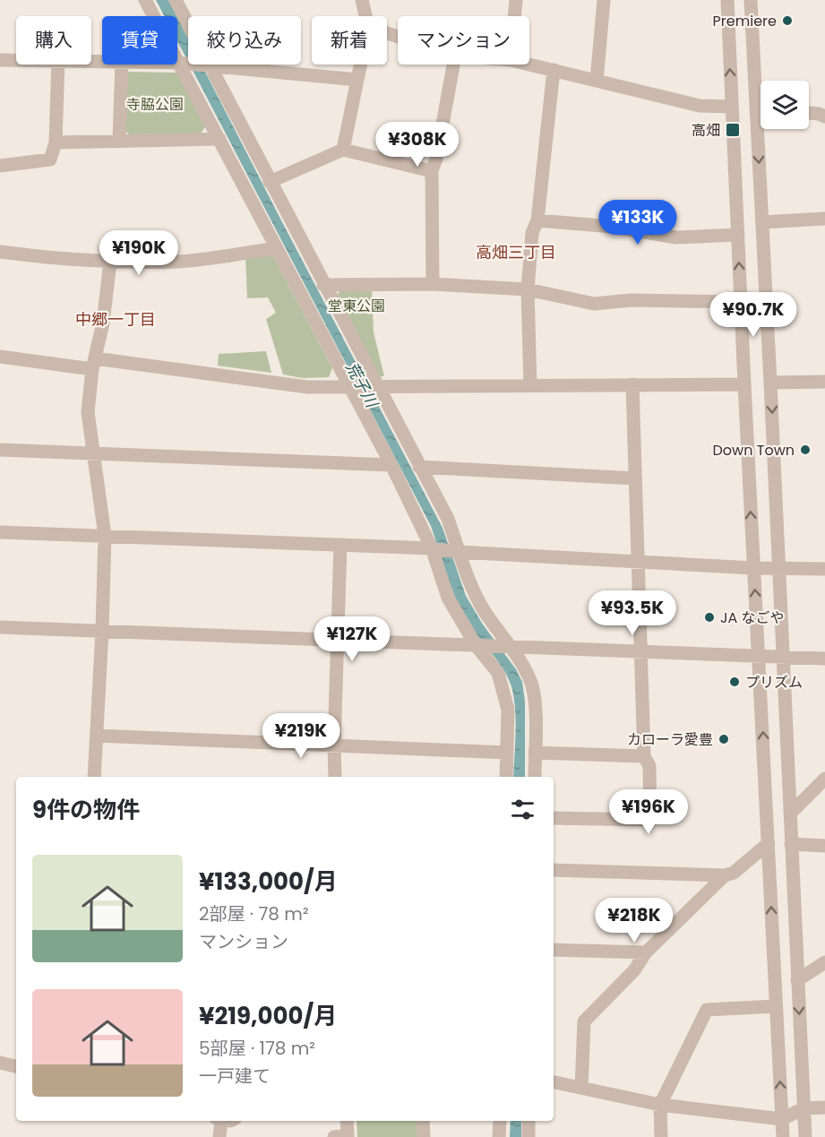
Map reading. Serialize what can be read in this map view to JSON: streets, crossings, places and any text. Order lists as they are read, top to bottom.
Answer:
{
  "districts": ["高畑三丁目", "中郷一丁目"],
  "water": ["荒子川"],
  "parks": ["寺脇公園", "堂東公園"],
  "places": {
    "other": [
      "Premiere",
      "Down Town",
      "JA なごや",
      "プリズム",
      "カローラ愛豊"
    ],
    "transit": ["高畑"]
  },
  "page": {
    "chip": [
      "購入",
      "賃貸",
      "絞り込み",
      "新着",
      "マンション"
    ],
    "price": [
      "¥308K",
      "¥133K",
      "¥190K",
      "¥90.7K",
      "¥93.5K",
      "¥127K",
      "¥219K",
      "¥196K",
      "¥218K"
    ],
    "heading": "9件の物件",
    "list": [
      {
        "name": "¥133,000/月",
        "note": "2部屋 · 78 m² · マンション"
      },
      {
        "name": "¥219,000/月",
        "note": "5部屋 · 178 m² · 一戸建て"
      }
    ]
  }
}
